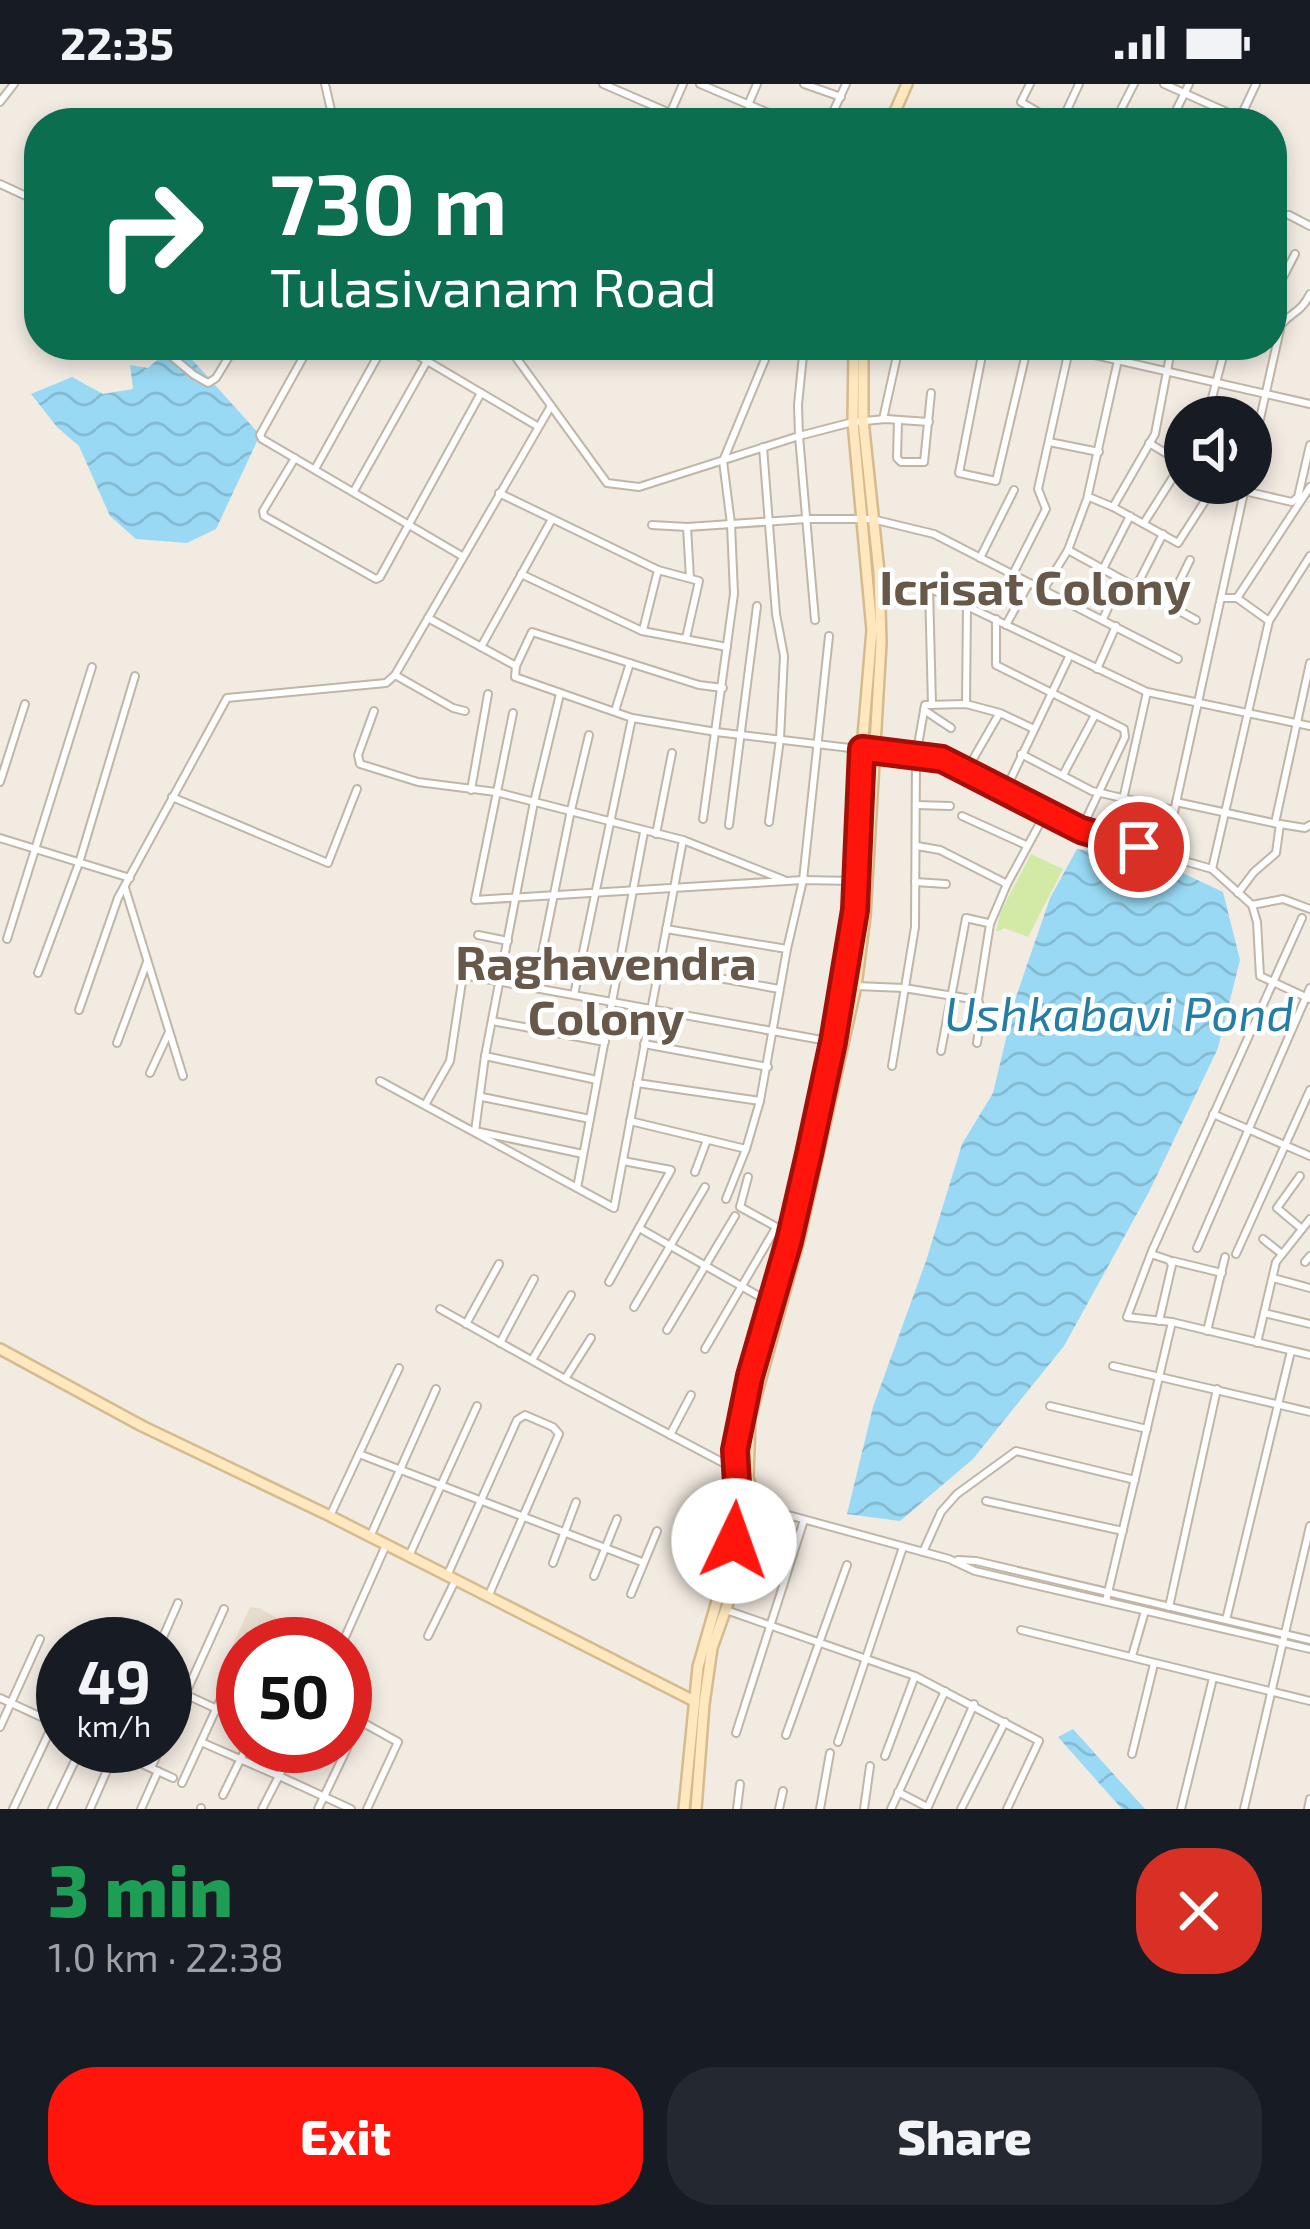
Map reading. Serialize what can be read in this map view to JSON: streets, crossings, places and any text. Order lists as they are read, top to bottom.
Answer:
{
  "districts": ["Icrisat Colony", "Raghavendra Colony"],
  "water": ["Ushkabavi Pond"],
  "page": {
    "status": "22:35",
    "turn": ["730 m", "Tulasivanam Road"],
    "speed": "49 km/h",
    "limit": "50",
    "heading": ["3 min", "1.0 km · 22:38"],
    "buttons": ["Exit", "Share"]
  }
}
